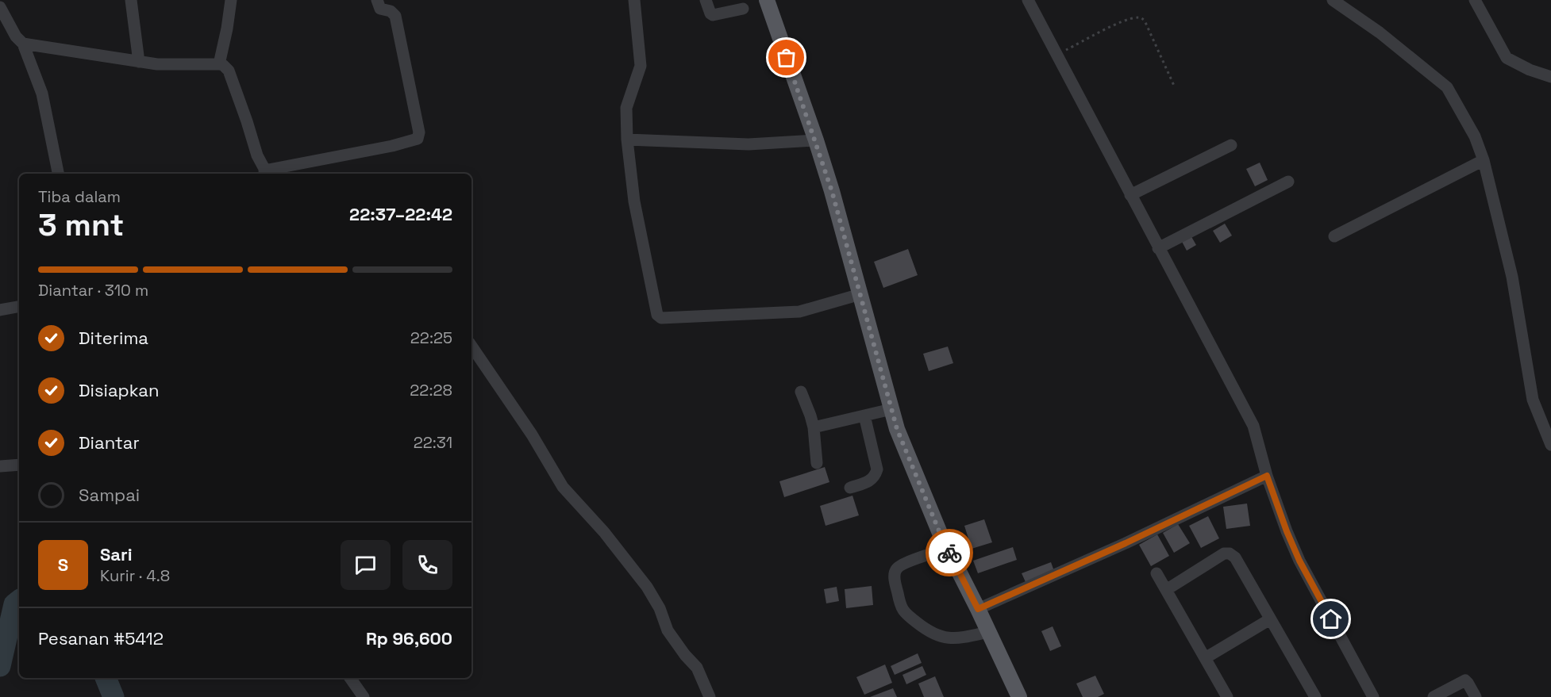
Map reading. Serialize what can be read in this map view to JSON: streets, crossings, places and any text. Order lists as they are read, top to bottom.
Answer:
{
  "page": {
    "heading": ["3 mnt", "Tiba dalam", "22:37–22:42"],
    "panel": [
      "Sari",
      "Kurir · 4.8",
      "Pesanan #5412",
      "Rp 96,600"
    ],
    "bar": "Diantar · 310 m",
    "list": [
      ["Diterima", "22:25"],
      ["Disiapkan", "22:28"],
      ["Diantar", "22:31"],
      "Sampai"
    ],
    "round": "S"
  }
}
